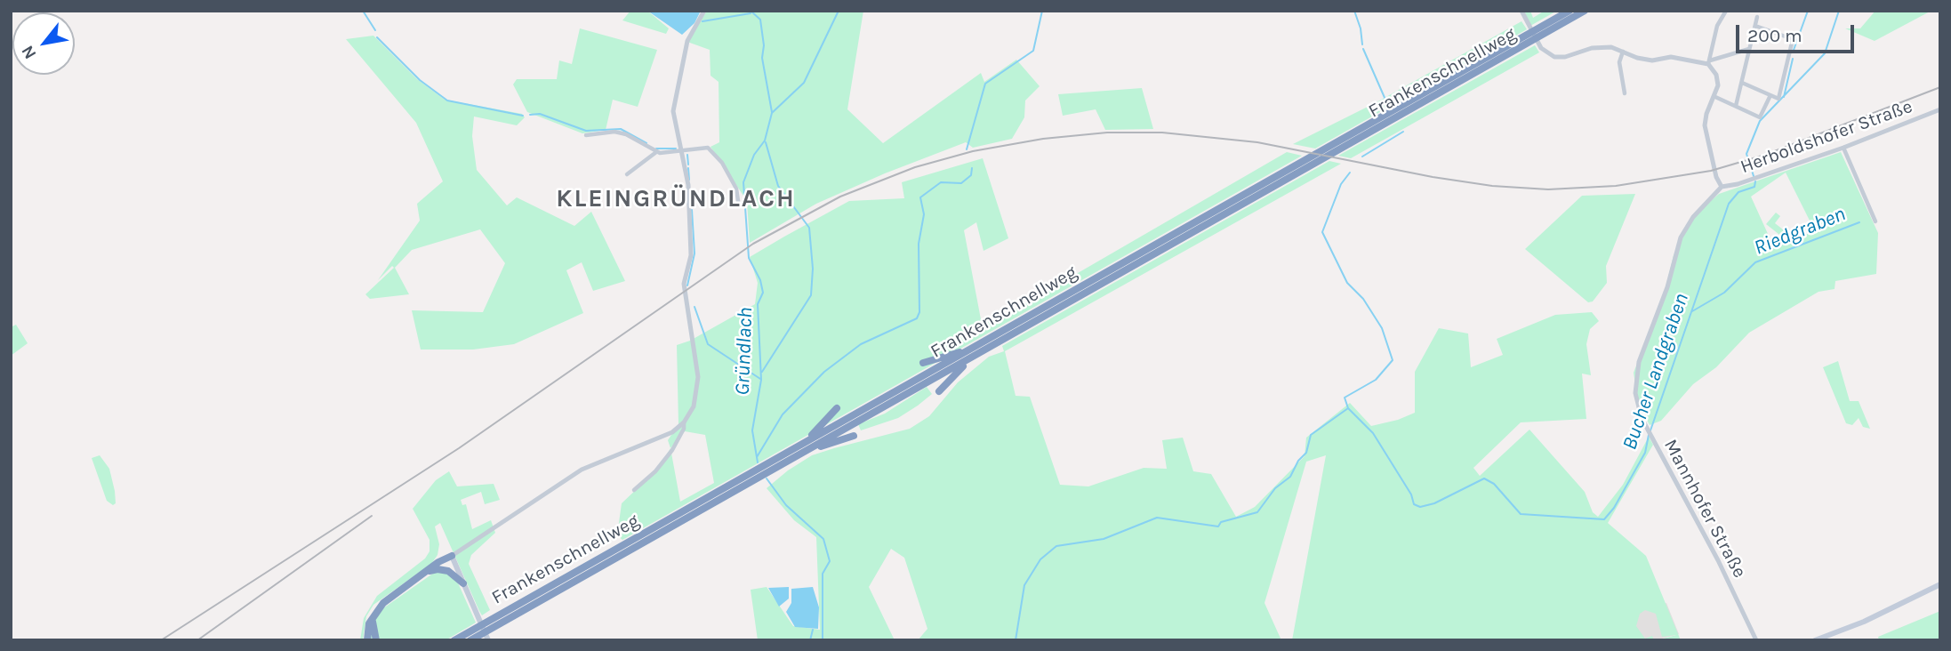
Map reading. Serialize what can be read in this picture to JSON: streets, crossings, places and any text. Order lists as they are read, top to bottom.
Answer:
{
  "streets": {
    "highway": ["Frankenschnellweg"],
    "street": ["Herboldshofer Straße", "Mannhofer Straße"]
  },
  "crossings": [
    ["Herboldshofer Straße", "Mannhofer Straße"]
  ],
  "districts": ["KLEINGRÜNDLACH"],
  "water": ["Riedgraben", "Gründlach", "Bucher Landgraben"],
  "scale_bar": "200 m",
  "north": "bottom left"
}
